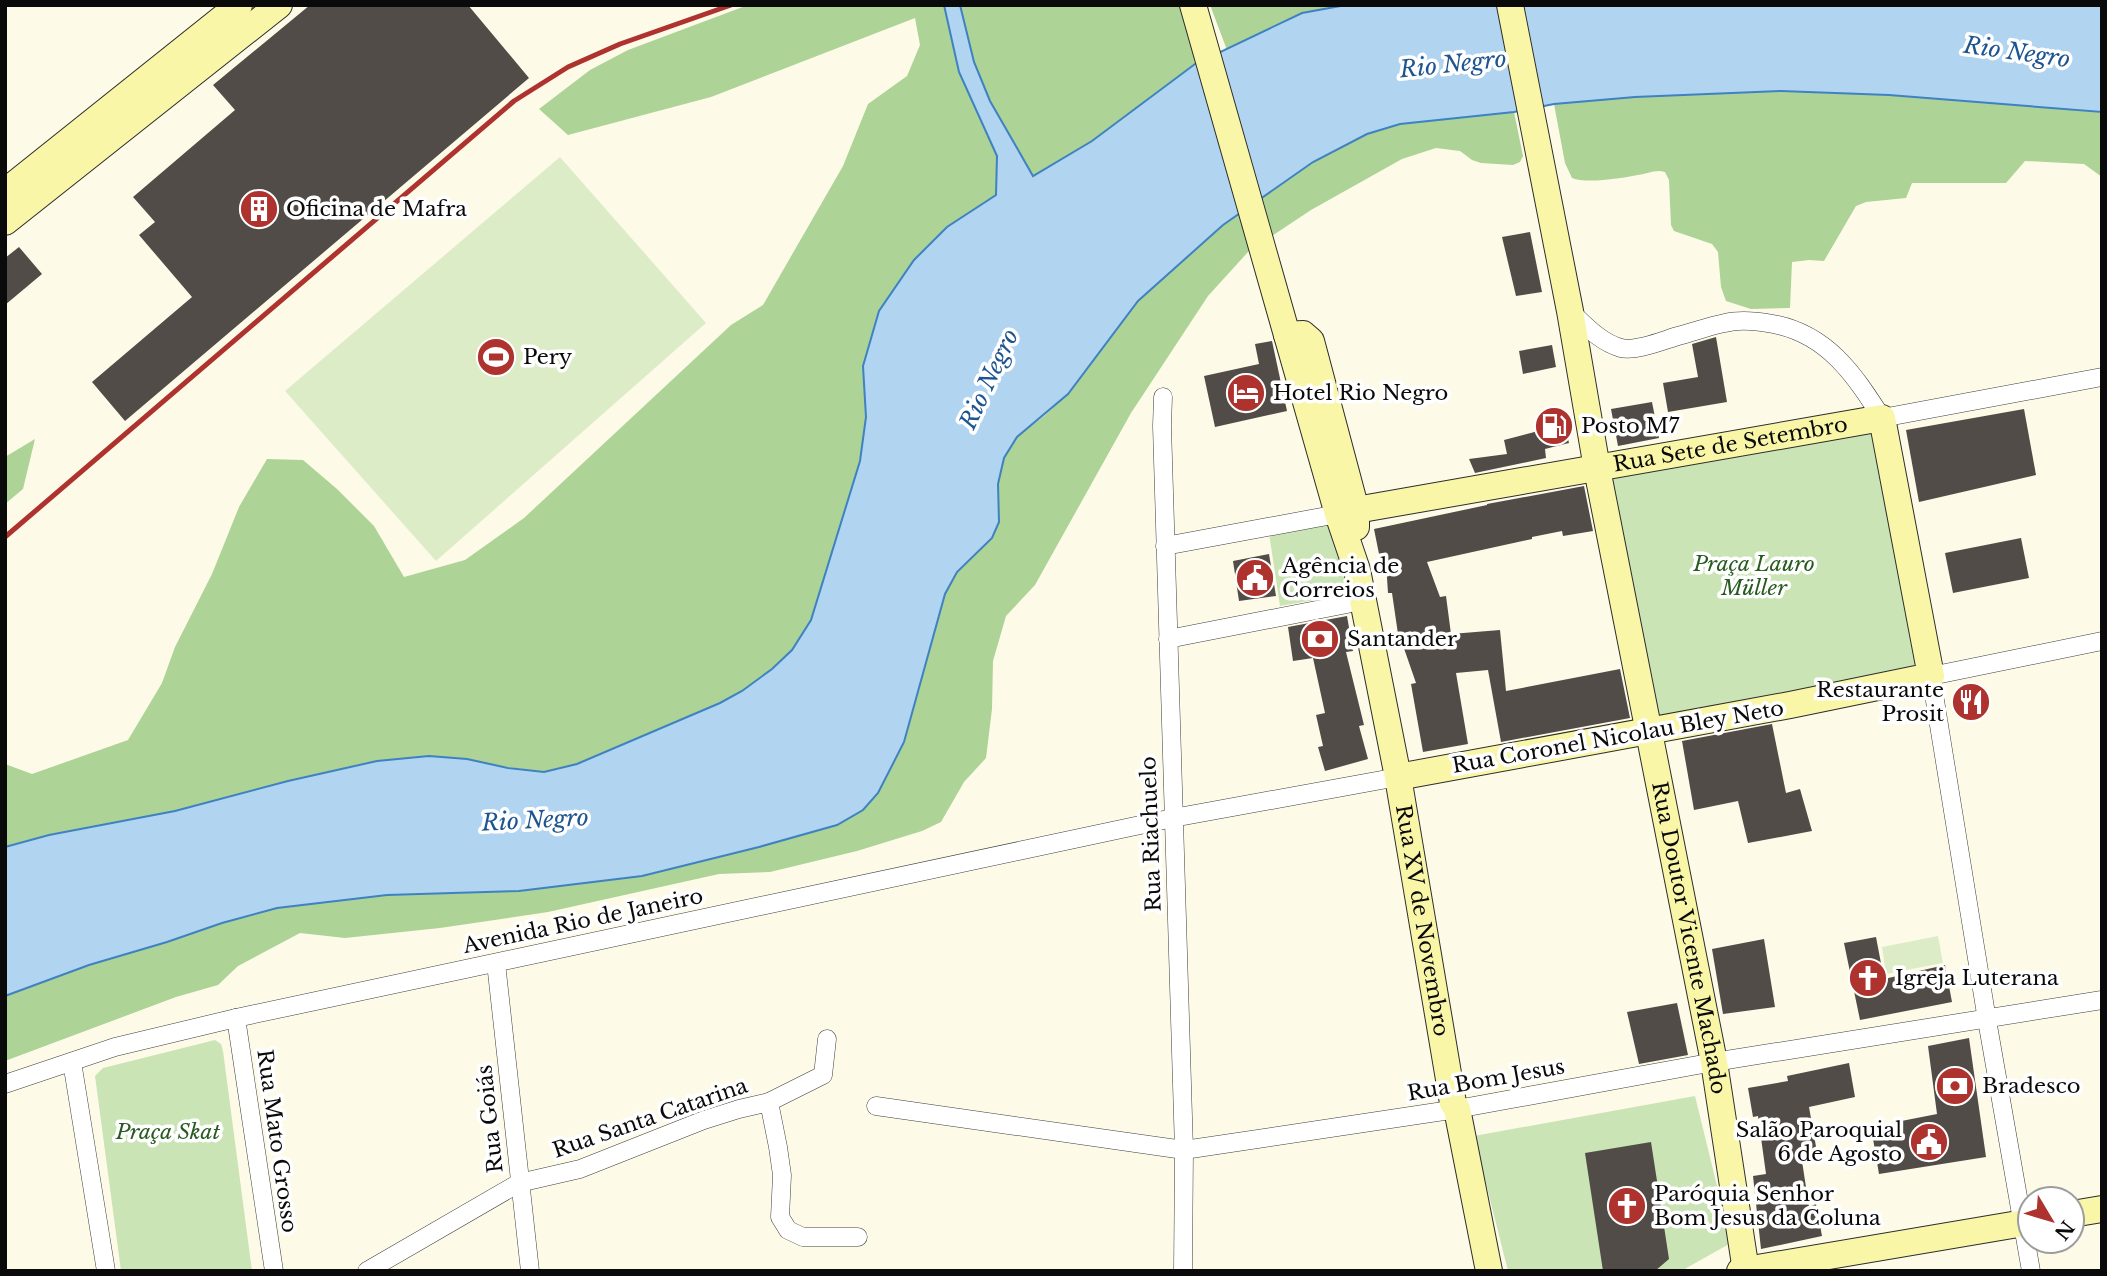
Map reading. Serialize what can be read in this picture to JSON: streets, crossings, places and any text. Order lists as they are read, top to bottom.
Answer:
{
  "streets": {
    "main road": [
      "Rua Sete de Setembro",
      "Rua Coronel Nicolau Bley Neto",
      "Rua XV de Novembro",
      "Rua Doutor Vicente Machado"
    ],
    "street": [
      "Rua Riachuelo",
      "Avenida Rio de Janeiro",
      "Rua Bom Jesus",
      "Rua Santa Catarina",
      "Rua Goiás",
      "Rua Mato Grosso"
    ]
  },
  "crossings": [
    ["Rua Sete de Setembro", "Rua Riachuelo"],
    ["Rua Sete de Setembro", "Rua XV de Novembro"],
    ["Rua Sete de Setembro", "Rua Doutor Vicente Machado"],
    ["Rua Coronel Nicolau Bley Neto", "Rua Riachuelo"],
    ["Rua Coronel Nicolau Bley Neto", "Avenida Rio de Janeiro"],
    ["Rua Coronel Nicolau Bley Neto", "Rua XV de Novembro"],
    ["Rua Coronel Nicolau Bley Neto", "Rua Doutor Vicente Machado"],
    ["Rua Riachuelo", "Avenida Rio de Janeiro"],
    ["Rua Riachuelo", "Rua Bom Jesus"],
    ["Avenida Rio de Janeiro", "Rua Goiás"],
    ["Avenida Rio de Janeiro", "Rua Mato Grosso"],
    ["Rua XV de Novembro", "Rua Bom Jesus"],
    ["Rua Doutor Vicente Machado", "Rua Bom Jesus"],
    ["Rua Santa Catarina", "Rua Goiás"]
  ],
  "water": ["Rio Negro"],
  "parks": ["Praça Lauro Müller", "Praça Skat"],
  "places": {
    "building": ["Oficina de Mafra"],
    "sports": ["Pery"],
    "hotel": ["Hotel Rio Negro"],
    "fuel station": ["Posto M7"],
    "public building": ["Agência de Correios", "Salão Paroquial 6 de Agosto"],
    "bank": ["Santander", "Bradesco"],
    "restaurant": ["Restaurante Prosit"],
    "church": ["Igreja Luterana", "Paróquia Senhor Bom Jesus da Coluna"]
  },
  "north": "bottom right"
}
